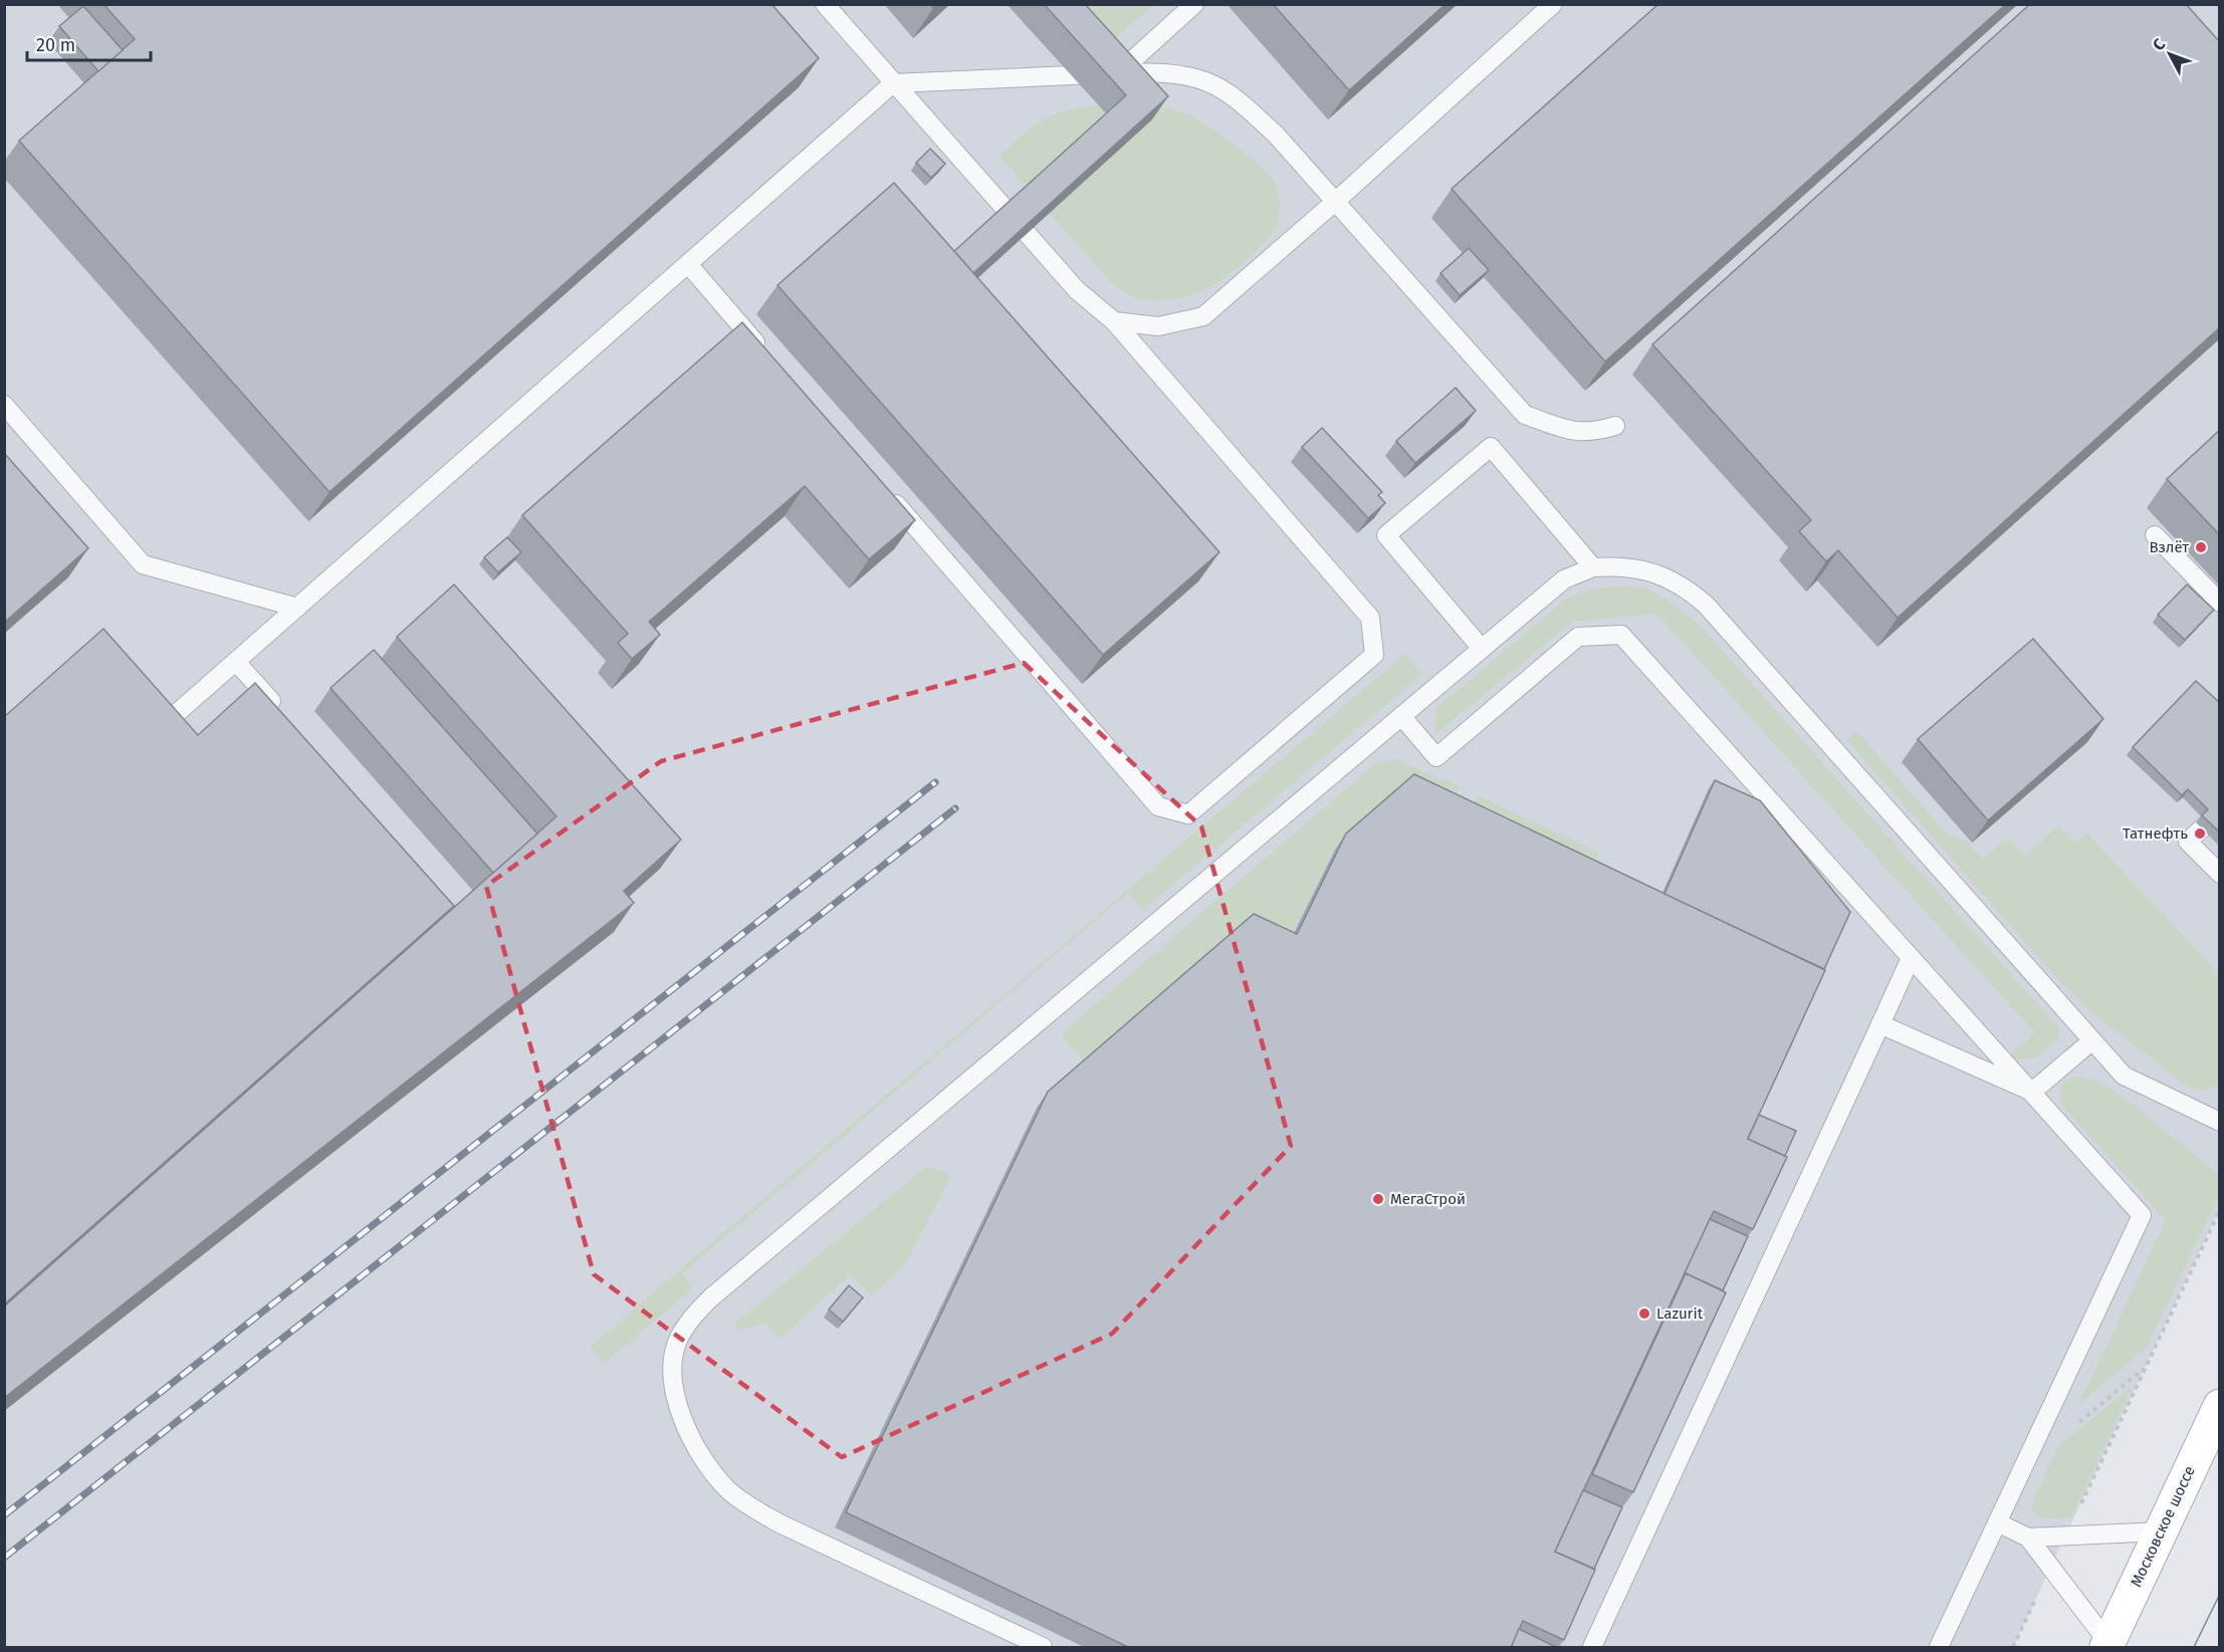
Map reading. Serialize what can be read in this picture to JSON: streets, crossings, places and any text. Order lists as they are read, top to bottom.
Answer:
{
  "streets": {
    "main road": ["Московское шоссе"]
  },
  "places": [
    "Взлёт",
    "Татнефть",
    "МегаСтрой",
    "Lazurit"
  ],
  "scale_bar": "20 m",
  "north": "top left"
}
